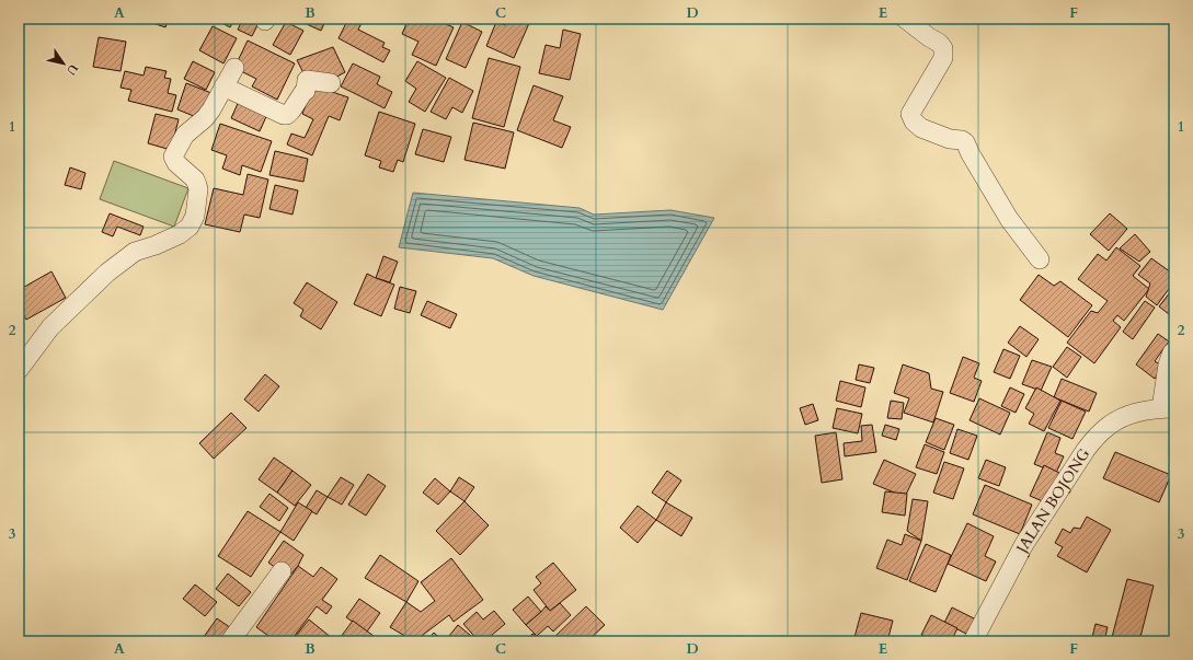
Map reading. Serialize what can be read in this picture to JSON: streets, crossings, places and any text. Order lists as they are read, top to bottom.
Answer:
{
  "streets": {
    "street": ["JALAN BOJONG"]
  },
  "north": "bottom right",
  "grid": {
    "columns": [
      "A",
      "B",
      "C",
      "D",
      "E",
      "F"
    ],
    "rows": ["1", "2", "3"]
  }
}
